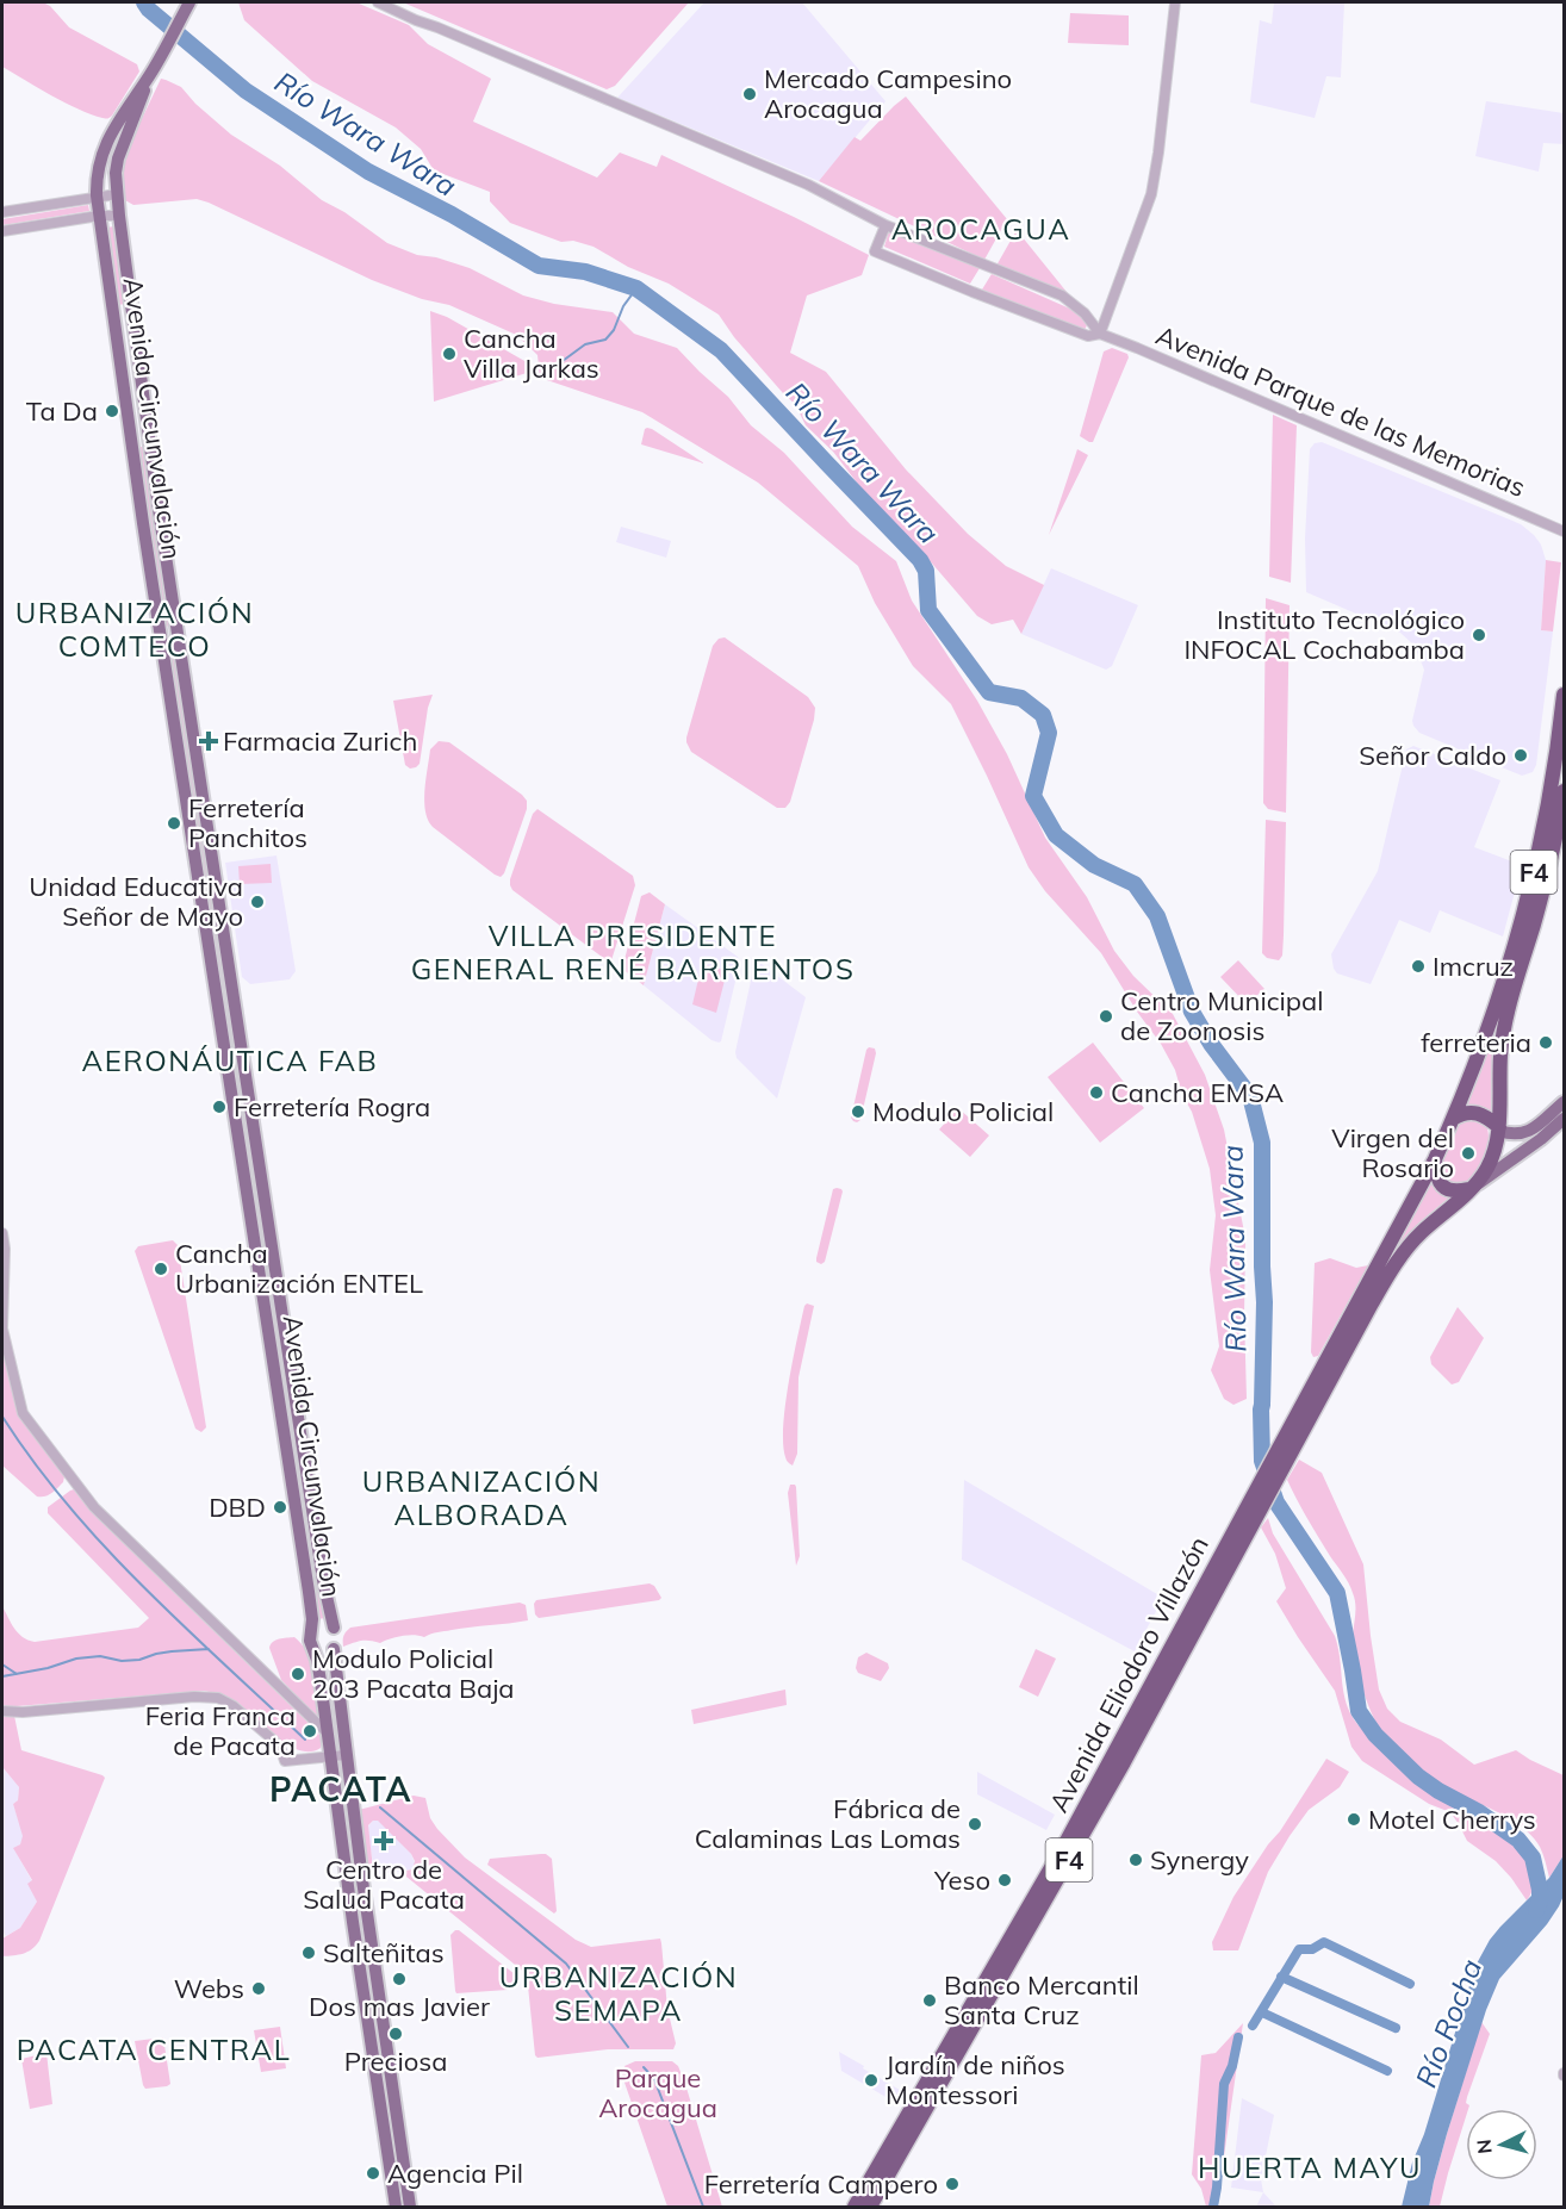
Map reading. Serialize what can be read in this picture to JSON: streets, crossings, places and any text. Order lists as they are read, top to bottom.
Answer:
{
  "streets": {
    "highway": ["F4", "Avenida Eliodoro Villazón"],
    "main road": ["Avenida Circunvalación"],
    "street": ["Avenida Parque de las Memorias"]
  },
  "crossings": [
    ["F4", "Avenida Eliodoro Villazón"]
  ],
  "districts": [
    "AROCAGUA",
    "URBANIZACIÓN COMTECO",
    "VILLA PRESIDENTE GENERAL RENÉ BARRIENTOS",
    "AERONÁUTICA FAB",
    "URBANIZACIÓN ALBORADA",
    "PACATA",
    "URBANIZACIÓN SEMAPA",
    "PACATA CENTRAL",
    "HUERTA MAYU"
  ],
  "water": ["Río Wara Wara", "Río Rocha"],
  "parks": ["Parque Arocagua"],
  "places": {
    "other": [
      "Mercado Campesino Arocagua",
      "Cancha Villa Jarkas",
      "Ta Da",
      "Instituto Tecnológico INFOCAL Cochabamba",
      "Señor Caldo",
      "Ferretería Panchitos",
      "Unidad Educativa Señor de Mayo",
      "Imcruz",
      "Centro Municipal de Zoonosis",
      "ferreteria",
      "Cancha EMSA",
      "Ferretería Rogra",
      "Modulo Policial",
      "Virgen del Rosario",
      "Cancha Urbanización ENTEL",
      "DBD",
      "Modulo Policial 203 Pacata Baja",
      "Feria Franca de Pacata",
      "Motel Cherrys",
      "Fábrica de Calaminas Las Lomas",
      "Synergy",
      "Yeso",
      "Salteñitas",
      "Dos mas Javier",
      "Webs",
      "Banco Mercantil Santa Cruz",
      "Preciosa",
      "Jardín de niños Montessori",
      "Agencia Pil",
      "Ferretería Campero"
    ],
    "health": ["Farmacia Zurich", "Centro de Salud Pacata"]
  },
  "north": "left"
}
